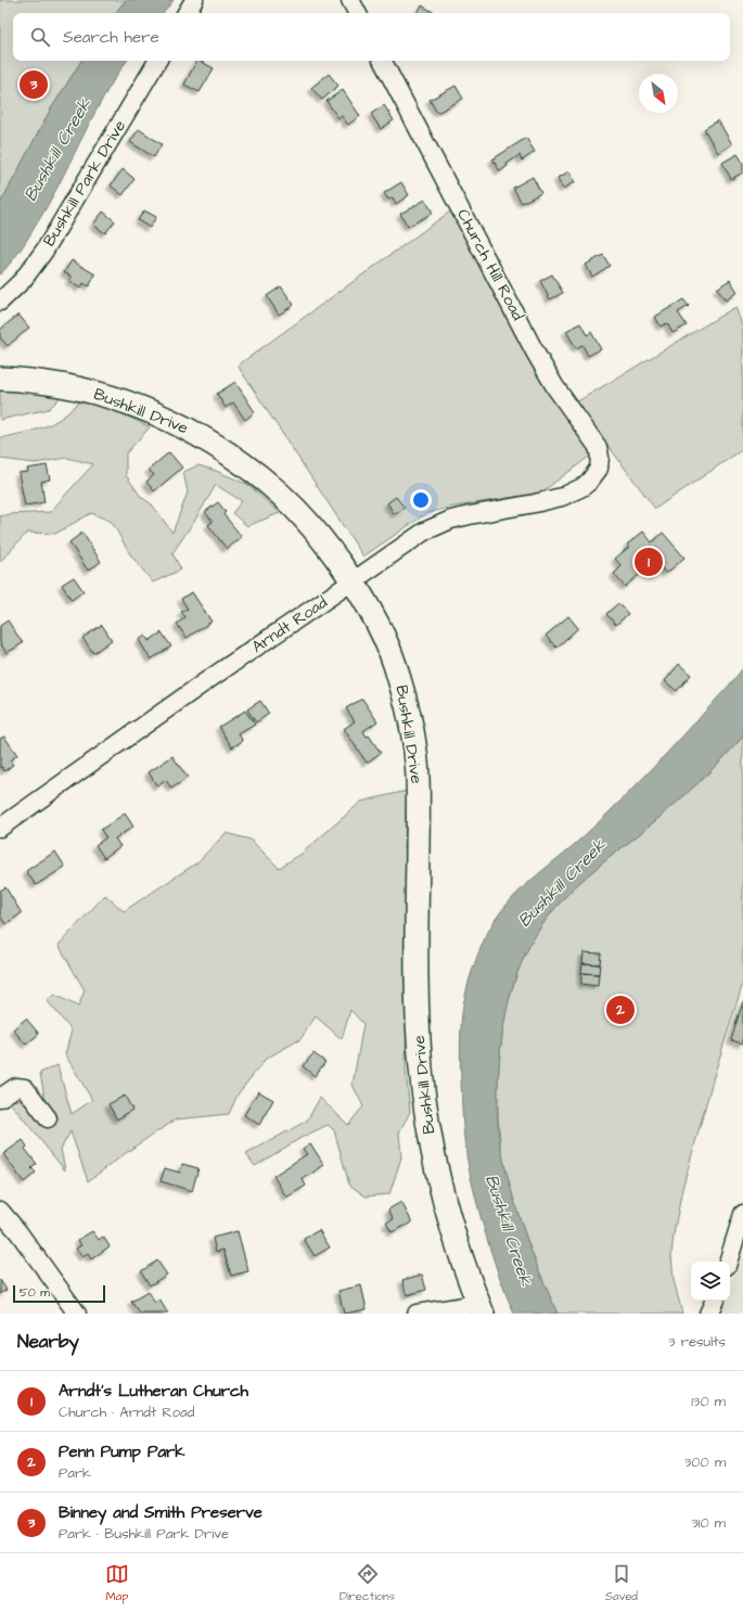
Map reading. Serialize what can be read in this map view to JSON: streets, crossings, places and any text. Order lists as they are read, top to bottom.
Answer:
{
  "streets": {
    "main road": ["Bushkill Drive"],
    "street": ["Bushkill Park Drive", "Church Hill Road", "Arndt Road"]
  },
  "crossings": [
    ["Church Hill Road", "Arndt Road"],
    ["Bushkill Drive", "Arndt Road"]
  ],
  "water": ["Bushkill Creek"],
  "scale_bar": "50 m",
  "north": "bottom right",
  "page": {
    "search": "Search here",
    "pins": ["3", "1", "2"],
    "scale": "50 m",
    "heading": ["Nearby", "3 results"],
    "list": [
      {
        "mark": "1",
        "name": "Arndt's Lutheran Church",
        "note": "Church · Arndt Road",
        "value": "130 m"
      },
      {
        "mark": "2",
        "name": "Penn Pump Park",
        "note": "Park",
        "value": "300 m"
      },
      {
        "mark": "3",
        "name": "Binney and Smith Preserve",
        "note": "Park · Bushkill Park Drive",
        "value": "310 m"
      }
    ],
    "nav": ["Map", "Directions", "Saved"]
  }
}
